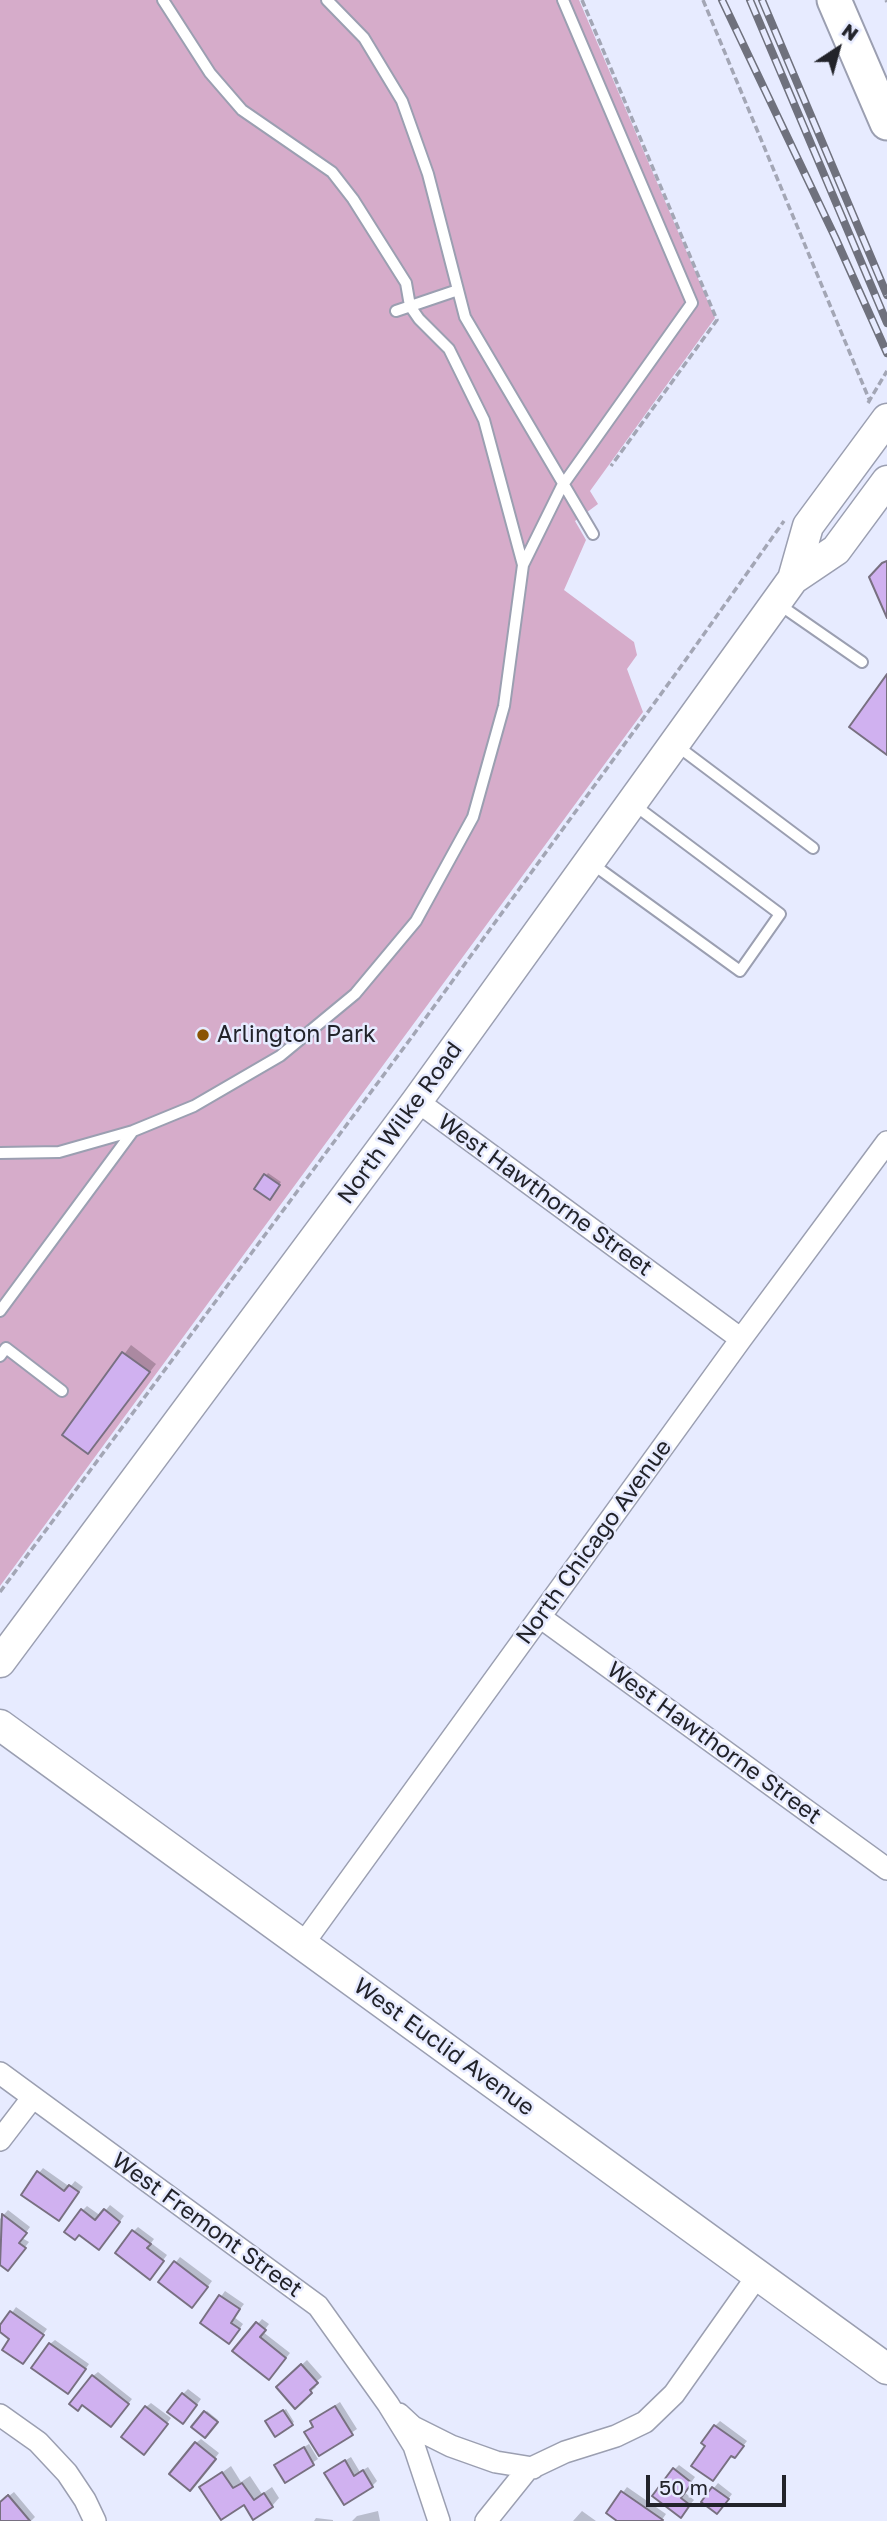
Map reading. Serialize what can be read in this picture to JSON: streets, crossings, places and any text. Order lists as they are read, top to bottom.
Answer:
{
  "streets": {
    "main road": ["North Wilke Road", "West Euclid Avenue"],
    "street": ["West Hawthorne Street", "North Chicago Avenue", "West Fremont Street"]
  },
  "crossings": [
    ["North Wilke Road", "West Hawthorne Street"],
    ["West Hawthorne Street", "North Chicago Avenue"],
    ["North Chicago Avenue", "West Euclid Avenue"]
  ],
  "places": ["Arlington Park"],
  "scale_bar": "50 m",
  "north": "top right"
}
